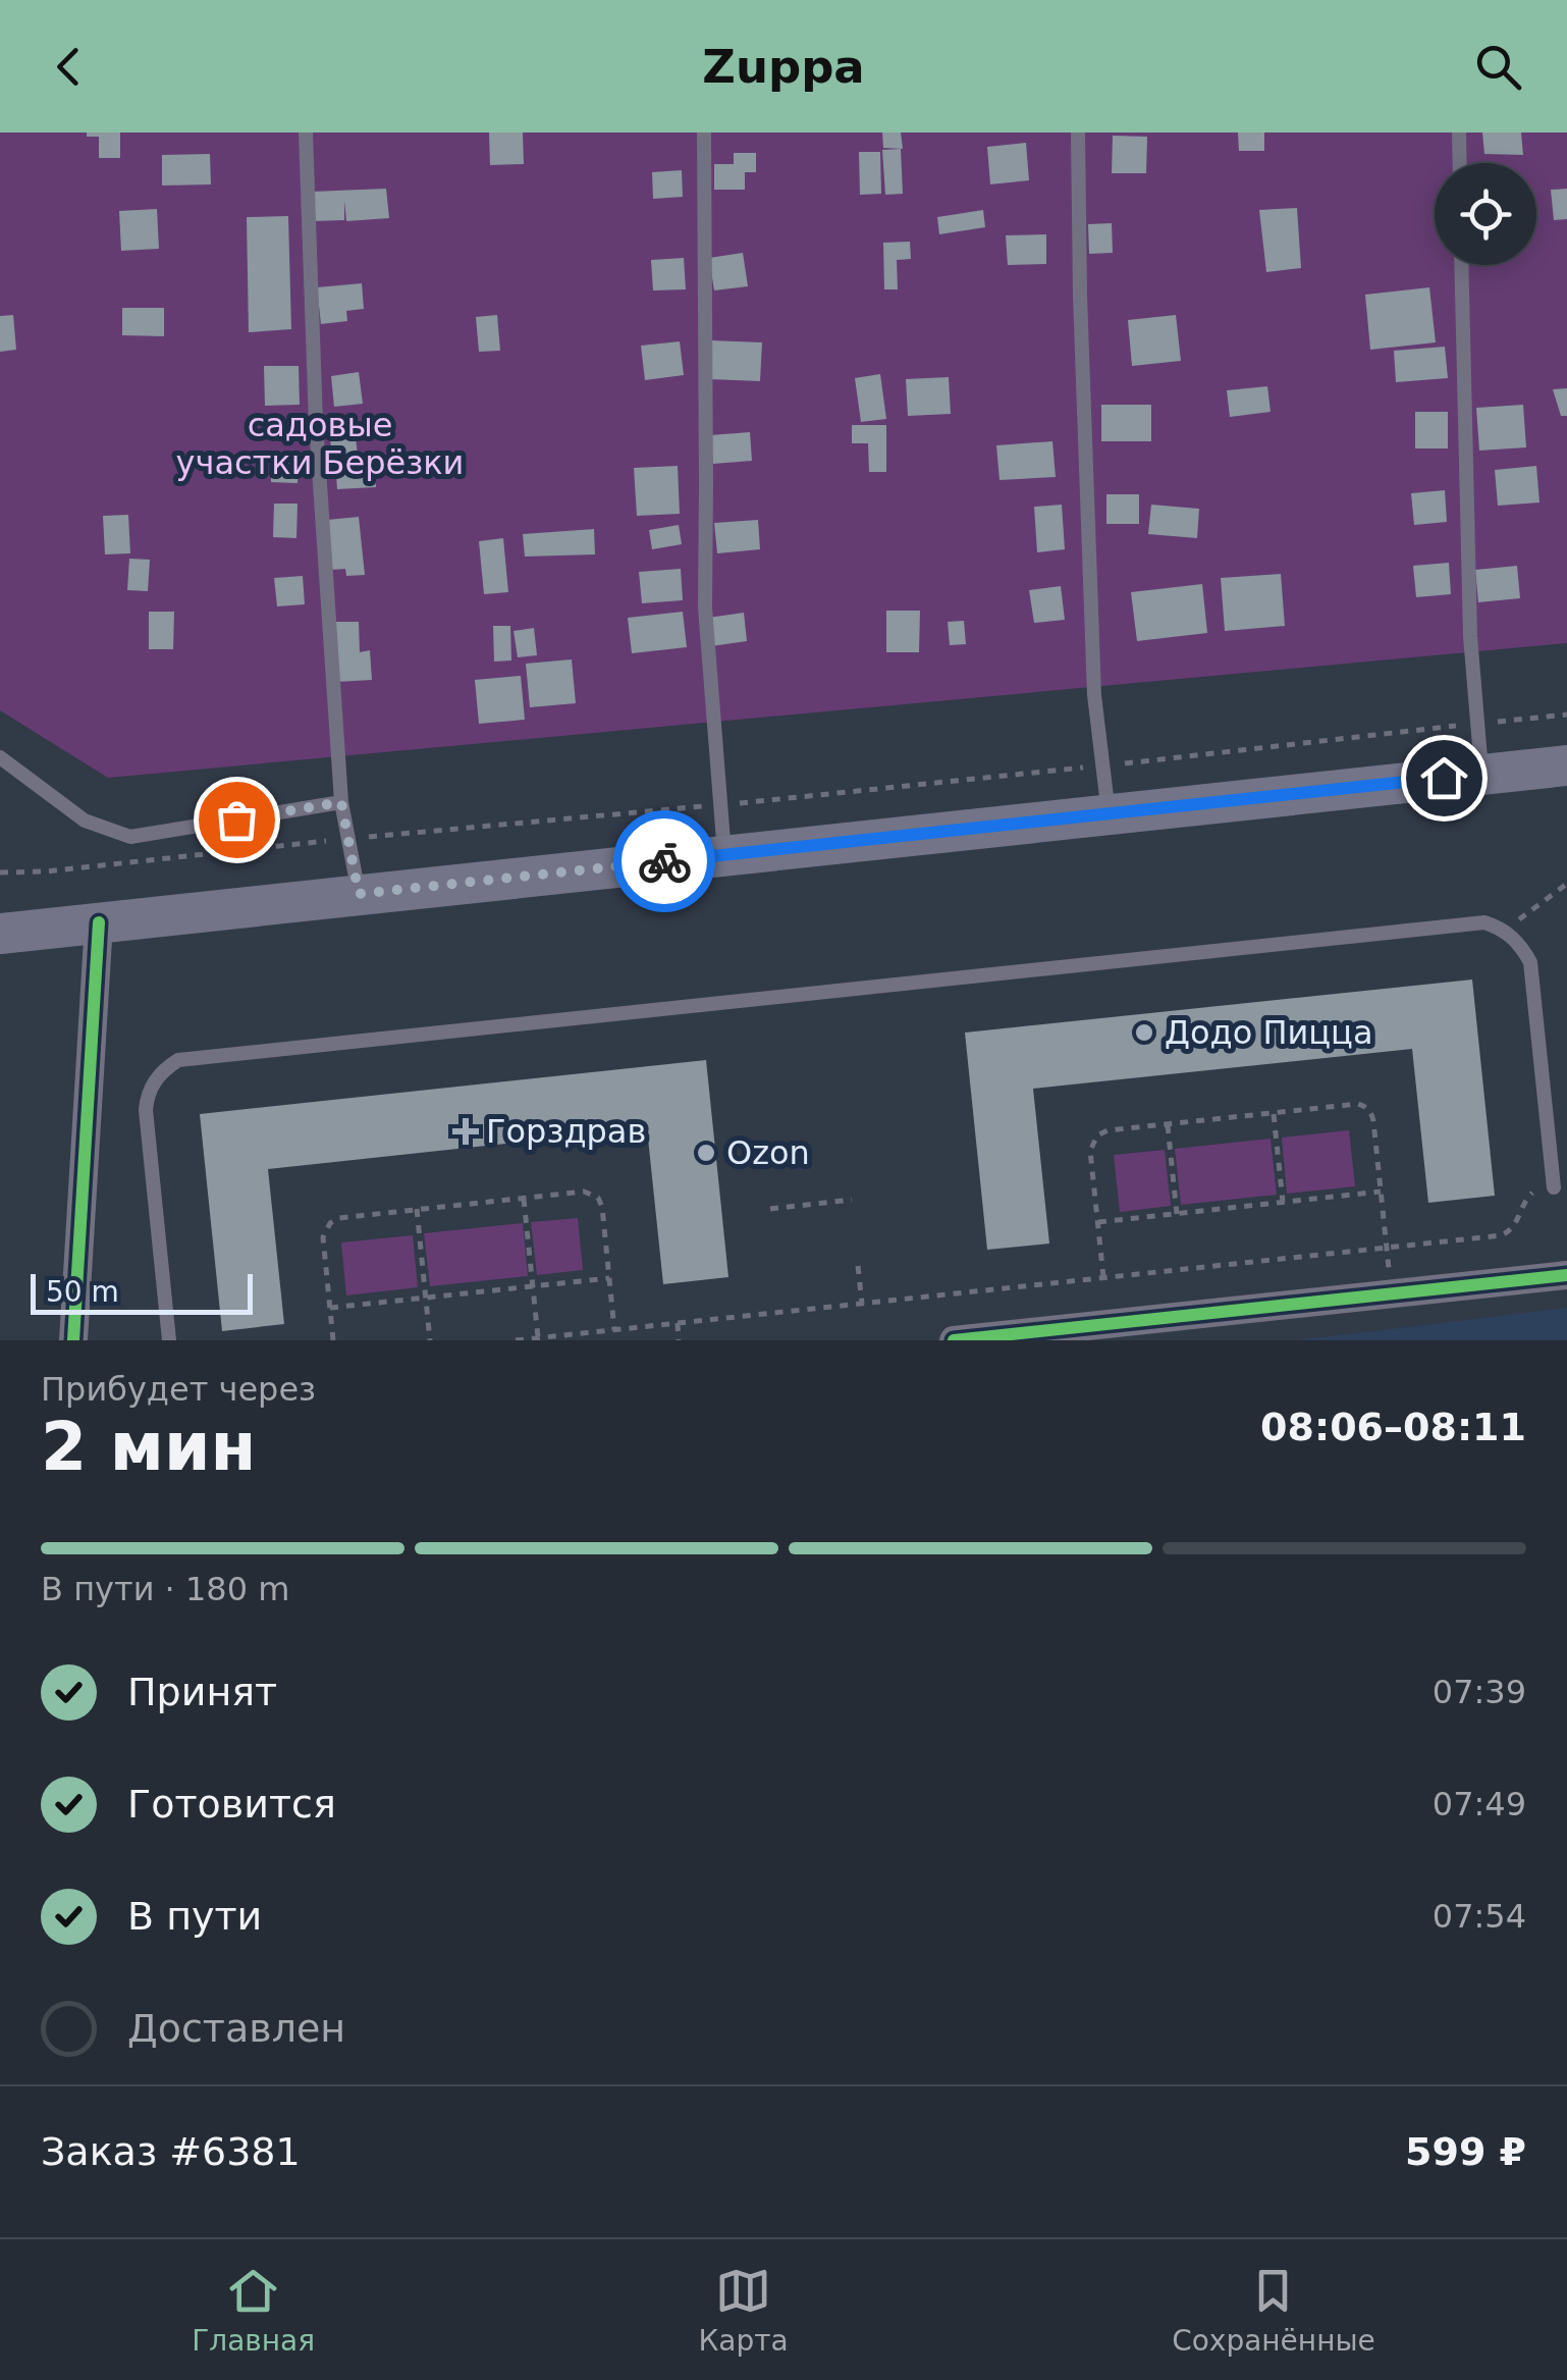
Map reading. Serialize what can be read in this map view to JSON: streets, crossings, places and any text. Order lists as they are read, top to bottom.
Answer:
{
  "parks": ["садовые участки Берёзки"],
  "places": {
    "other": ["Додо Пицца", "Ozon"],
    "health": ["Горздрав"]
  },
  "scale_bar": "50 m",
  "page": {
    "header": "Zuppa",
    "scale": "50 m",
    "heading": ["2 мин", "Прибудет через", "08:06–08:11"],
    "panel": ["Заказ #6381", "599 ₽"],
    "bar": "В пути · 180 m",
    "list": [
      ["Принят", "07:39"],
      ["Готовится", "07:49"],
      ["В пути", "07:54"],
      "Доставлен"
    ],
    "tabs": ["Главная", "Карта", "Сохранённые"]
  }
}
